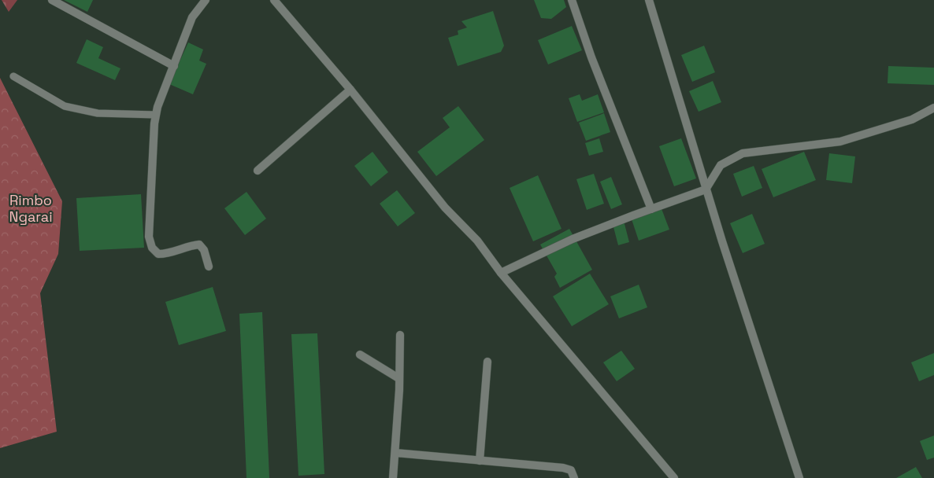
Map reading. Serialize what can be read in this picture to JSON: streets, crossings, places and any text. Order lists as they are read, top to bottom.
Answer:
{
  "parks": ["Rimbo Ngarai"]
}
